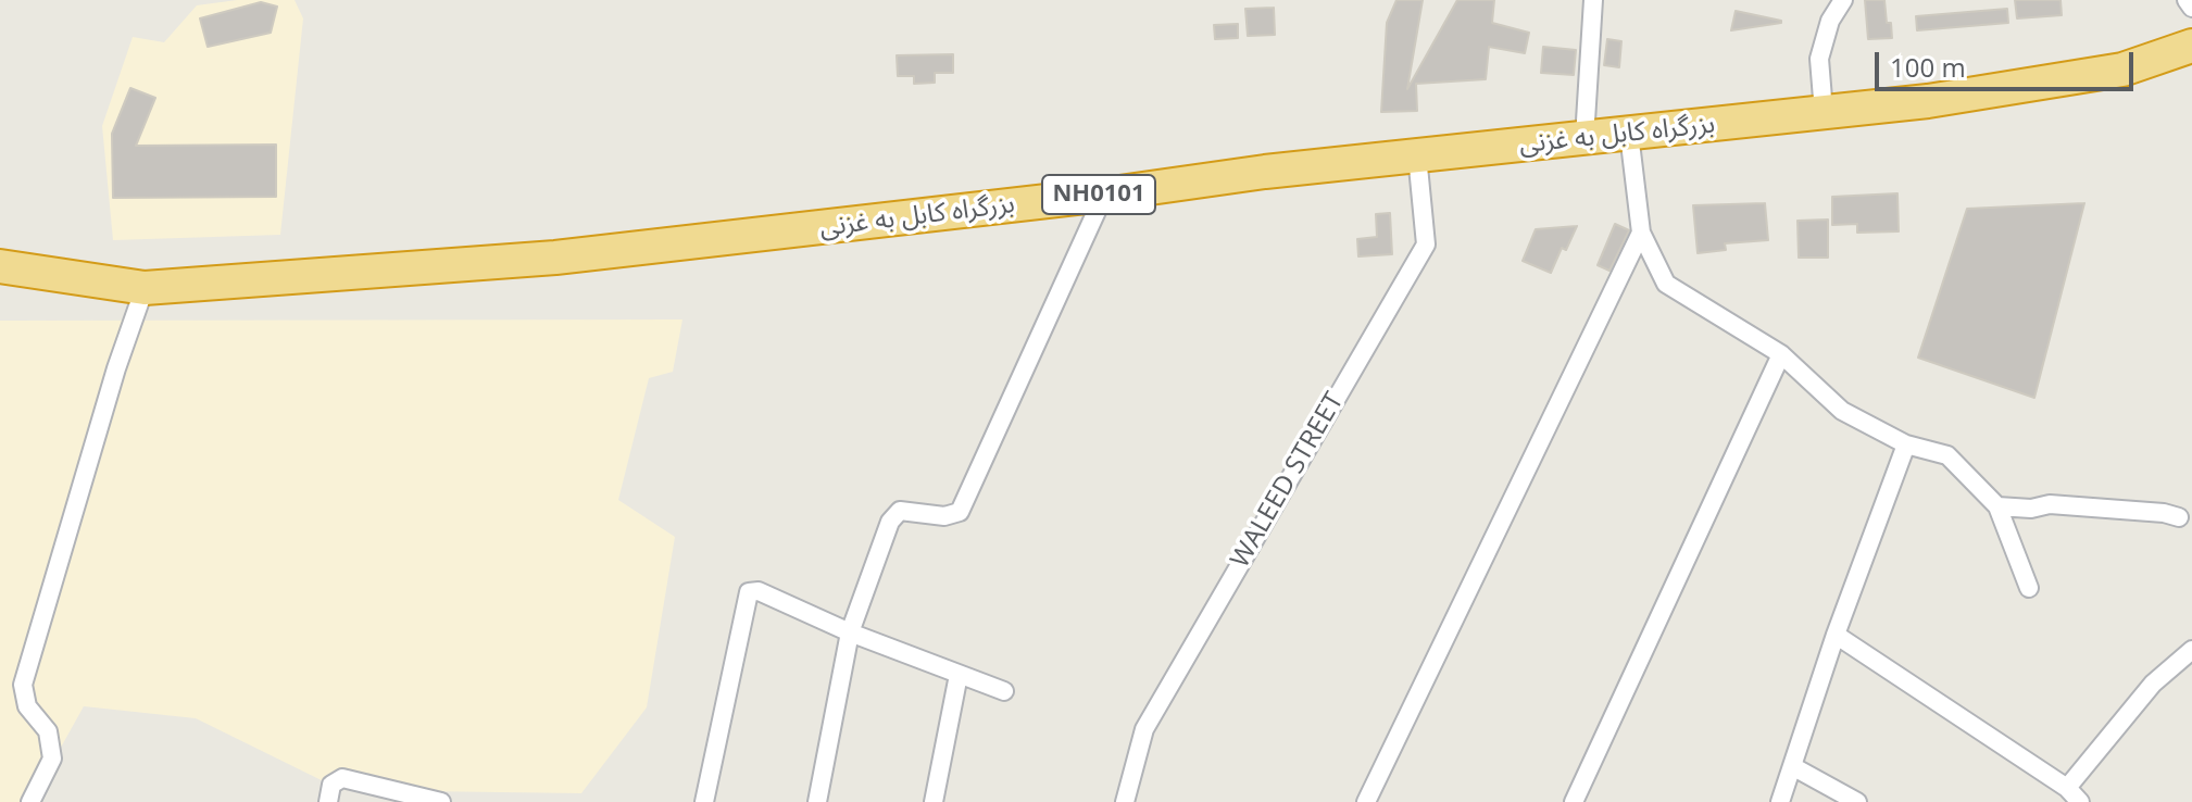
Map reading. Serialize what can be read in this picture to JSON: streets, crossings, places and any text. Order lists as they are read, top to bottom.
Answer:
{
  "streets": {
    "highway": ["بزرگراه کابل به غزنی", "NH0101"],
    "street": ["WALEED STREET"]
  },
  "crossings": [
    ["بزرگراه کابل به غزنی", "WALEED STREET"]
  ],
  "scale_bar": "100 m"
}
